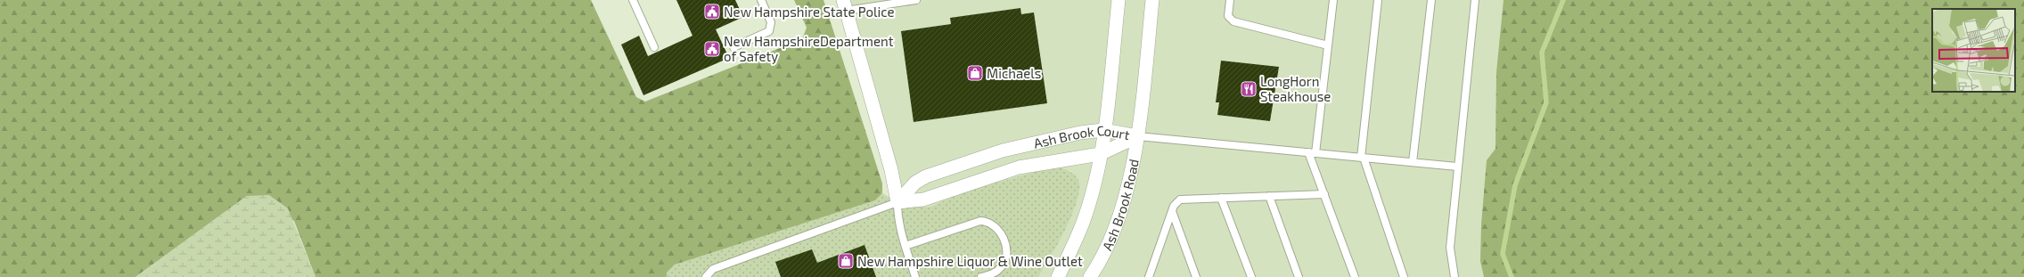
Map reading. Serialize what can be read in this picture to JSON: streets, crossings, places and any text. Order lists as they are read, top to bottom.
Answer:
{
  "streets": {
    "street": ["Ash Brook Court", "Ash Brook Road"]
  },
  "crossings": [
    ["Ash Brook Court", "Ash Brook Road"]
  ],
  "places": {
    "public building": ["New Hampshire State Police", "New HampshireDepartment of Safety"],
    "shop": ["Michaels", "New Hampshire Liquor & Wine Outlet"],
    "restaurant": ["LongHorn Steakhouse"]
  }
}
